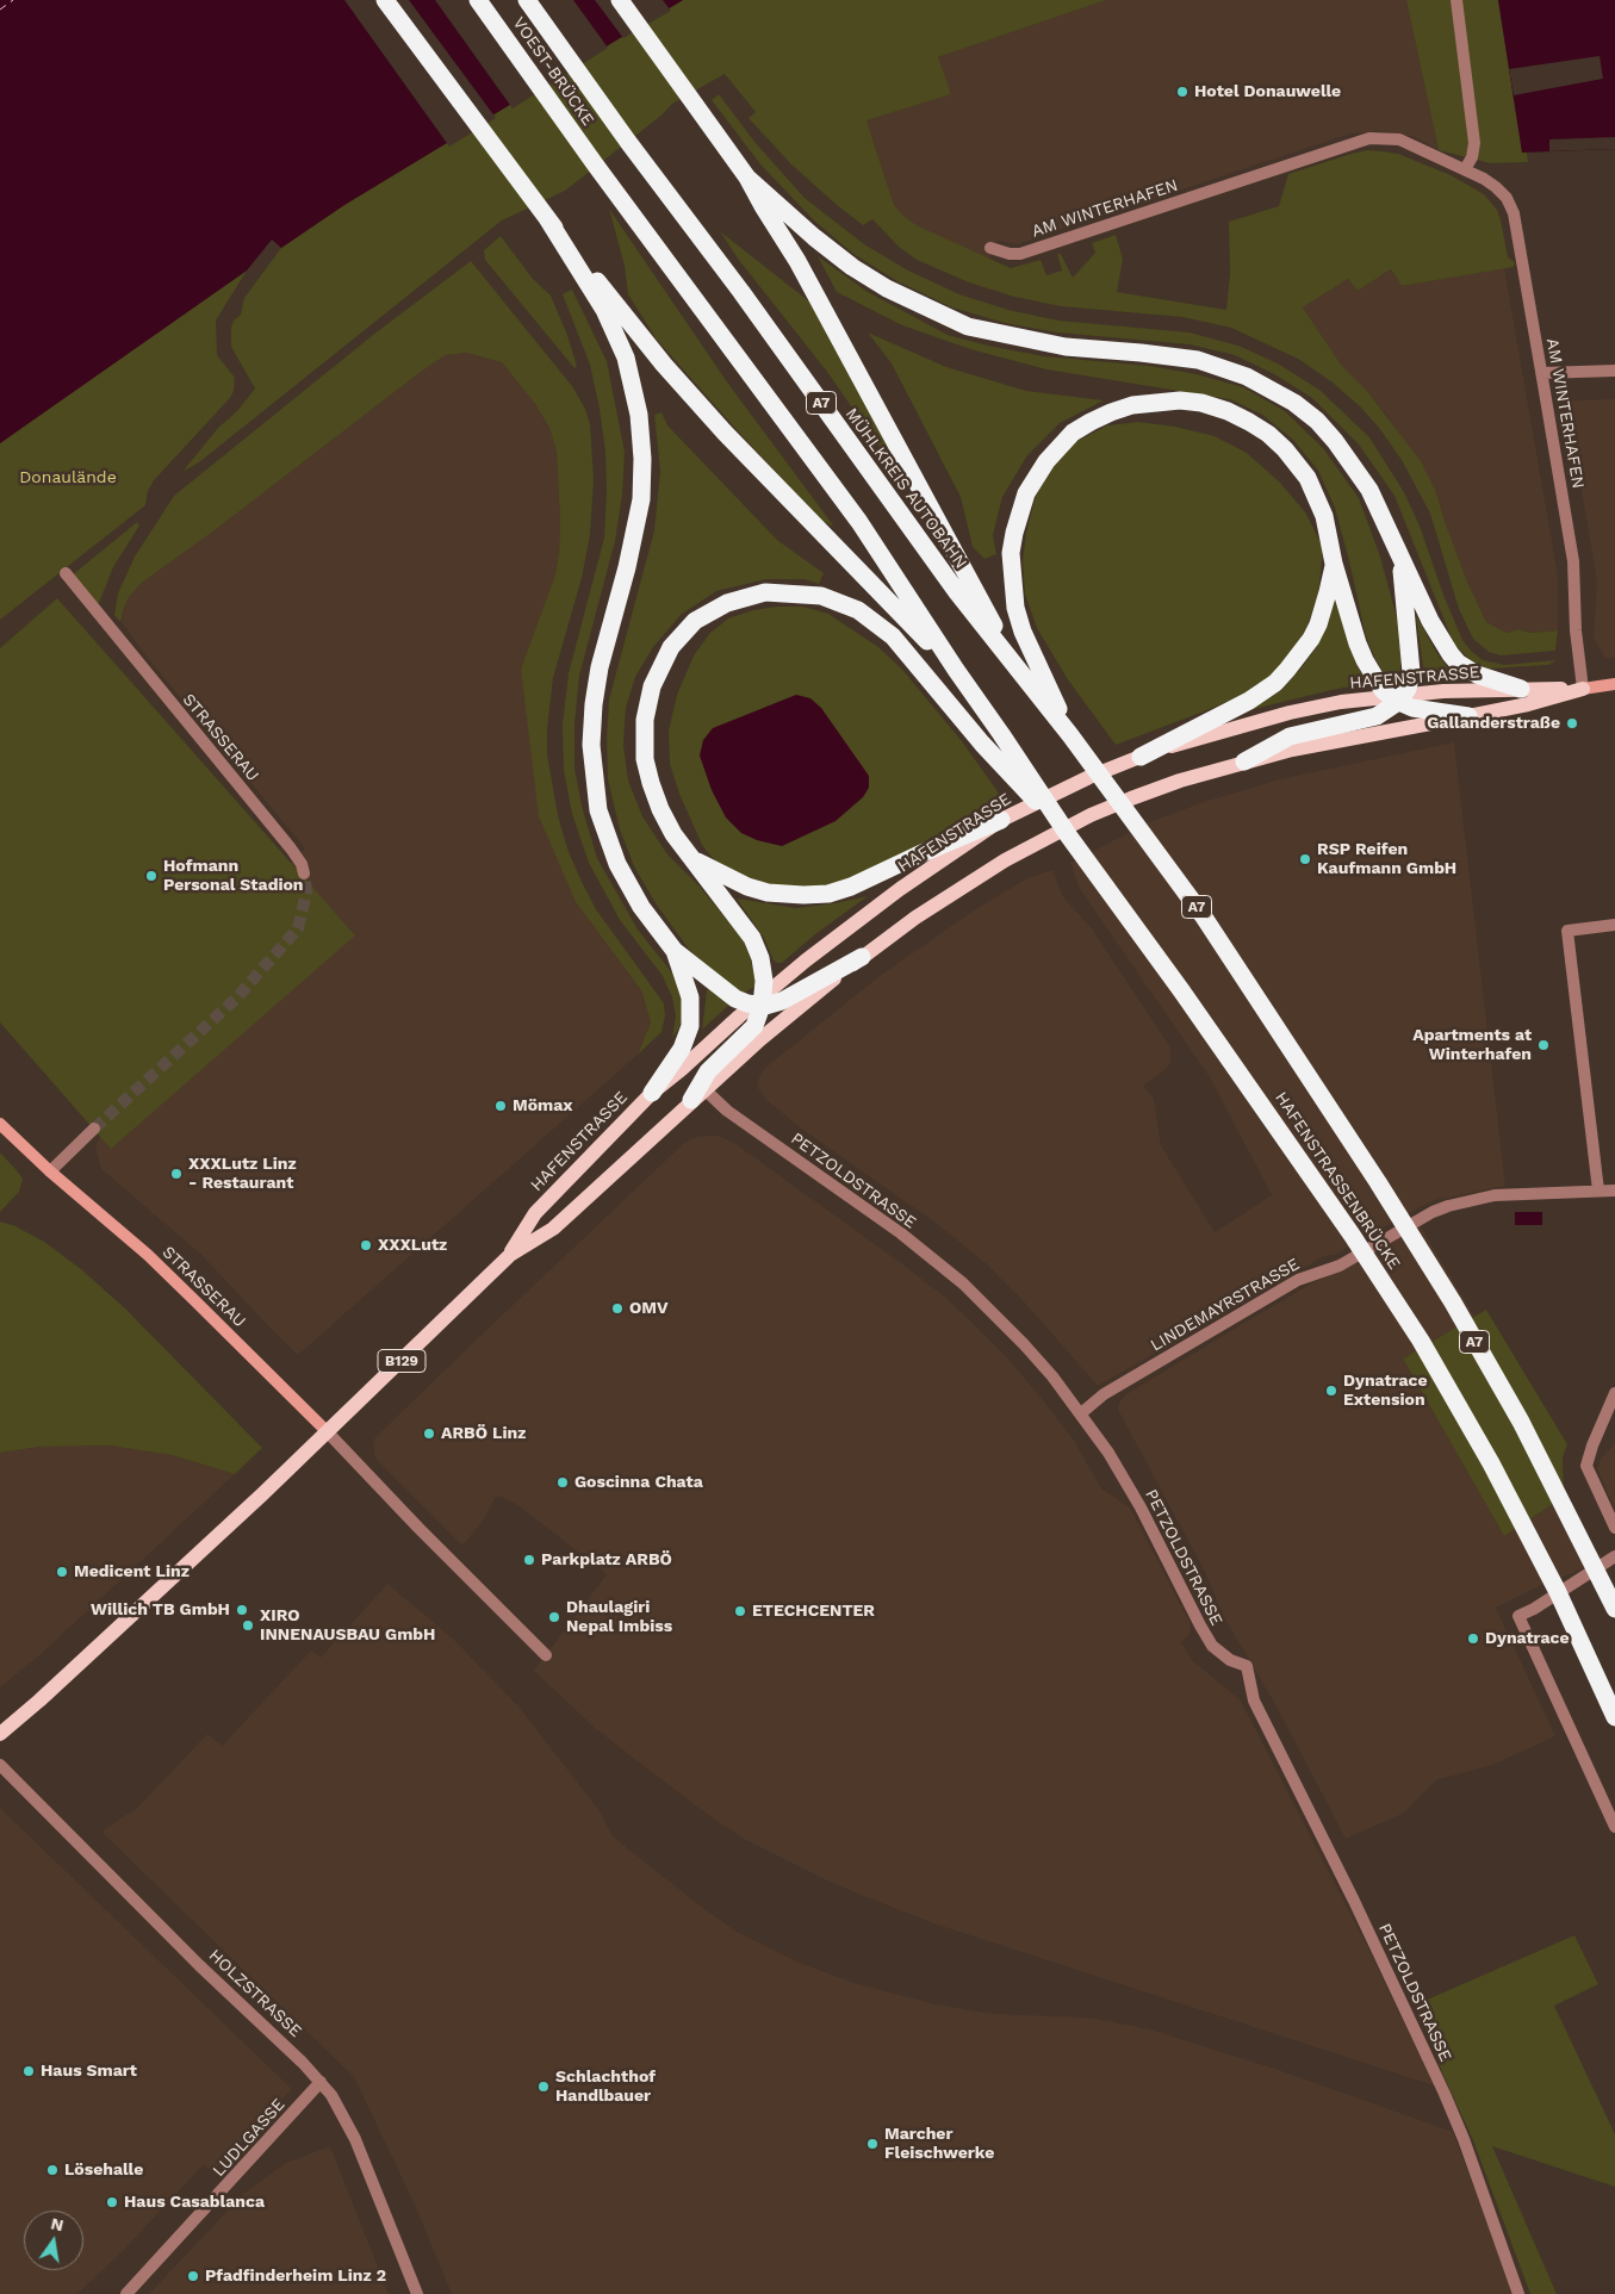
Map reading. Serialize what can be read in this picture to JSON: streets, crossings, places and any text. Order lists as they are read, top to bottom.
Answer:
{
  "streets": {
    "highway": [
      "VOEST-BRÜCKE",
      "A7",
      "MÜHLKREIS AUTOBAHN",
      "HAFENSTRASSENBRÜCKE"
    ],
    "main road": ["HAFENSTRASSE", "STRASSERAU", "B129"],
    "street": [
      "AM WINTERHAFEN",
      "PETZOLDSTRASSE",
      "LINDEMAYRSTRASSE",
      "HOLZSTRASSE",
      "LUDLGASSE"
    ]
  },
  "crossings": [
    ["VOEST-BRÜCKE", "MÜHLKREIS AUTOBAHN"],
    ["VOEST-BRÜCKE", "HAFENSTRASSENBRÜCKE"],
    ["AM WINTERHAFEN", "HAFENSTRASSE"],
    ["MÜHLKREIS AUTOBAHN", "HAFENSTRASSENBRÜCKE"],
    ["HAFENSTRASSE", "STRASSERAU"],
    ["HAFENSTRASSE", "PETZOLDSTRASSE"],
    ["PETZOLDSTRASSE", "LINDEMAYRSTRASSE"],
    ["HOLZSTRASSE", "LUDLGASSE"]
  ],
  "parks": ["Donaulände"],
  "places": [
    "Hotel Donauwelle",
    "Gallanderstraße",
    "RSP Reifen Kaufmann GmbH",
    "Hofmann Personal Stadion",
    "Apartments at Winterhafen",
    "Mömax",
    "XXXLutz Linz - Restaurant",
    "XXXLutz",
    "OMV",
    "Dynatrace Extension",
    "ARBÖ Linz",
    "Goscinna Chata",
    "Parkplatz ARBÖ",
    "Medicent Linz",
    "Willich TB GmbH",
    "ETECHCENTER",
    "Dhaulagiri Nepal Imbiss",
    "XIRO INNENAUSBAU GmbH",
    "Dynatrace",
    "Haus Smart",
    "Schlachthof Handlbauer",
    "Marcher Fleischwerke",
    "Lösehalle",
    "Haus Casablanca",
    "Pfadfinderheim Linz 2"
  ],
  "north": "top"
}
